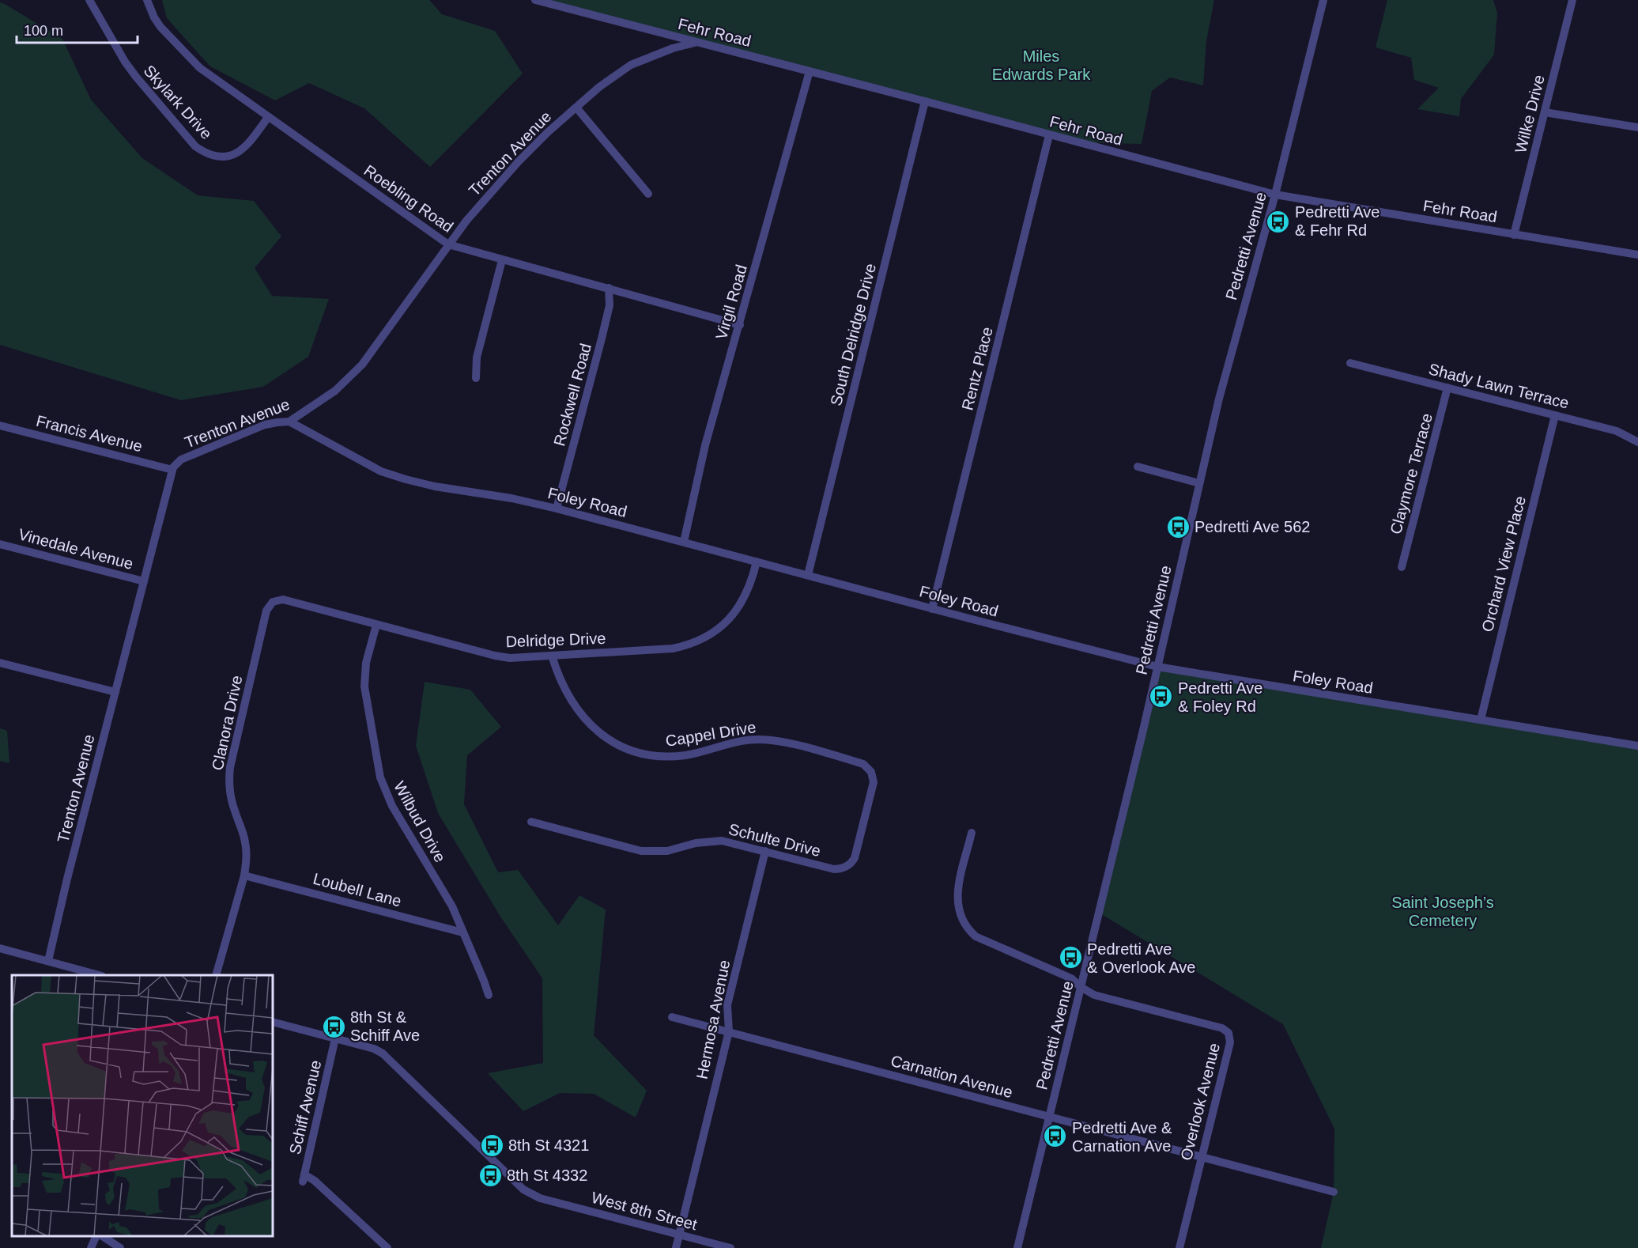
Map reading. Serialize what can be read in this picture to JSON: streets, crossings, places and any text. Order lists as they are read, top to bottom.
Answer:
{
  "streets": {
    "street": [
      "Fehr Road",
      "Skylark Drive",
      "Wilke Drive",
      "Trenton Avenue",
      "Roebling Road",
      "Pedretti Avenue",
      "Virgil Road",
      "South Delridge Drive",
      "Rentz Place",
      "Shady Lawn Terrace",
      "Rockwell Road",
      "Francis Avenue",
      "Claymore Terrace",
      "Foley Road",
      "Vinedale Avenue",
      "Orchard View Place",
      "Delridge Drive",
      "Clanora Drive",
      "Cappel Drive",
      "Wilbud Drive",
      "Schulte Drive",
      "Loubell Lane",
      "Hermosa Avenue",
      "Carnation Avenue",
      "Overlook Avenue",
      "Schiff Avenue",
      "West 8th Street"
    ]
  },
  "crossings": [
    ["Fehr Road", "Wilke Drive"],
    ["Fehr Road", "Trenton Avenue"],
    ["Fehr Road", "Pedretti Avenue"],
    ["Fehr Road", "Virgil Road"],
    ["Fehr Road", "South Delridge Drive"],
    ["Fehr Road", "Rentz Place"],
    ["Skylark Drive", "Roebling Road"],
    ["Trenton Avenue", "Roebling Road"],
    ["Trenton Avenue", "Francis Avenue"],
    ["Trenton Avenue", "Foley Road"],
    ["Trenton Avenue", "Vinedale Avenue"],
    ["Roebling Road", "Virgil Road"],
    ["Roebling Road", "Rockwell Road"],
    ["Pedretti Avenue", "Foley Road"],
    ["Pedretti Avenue", "Carnation Avenue"],
    ["Pedretti Avenue", "Overlook Avenue"],
    ["Virgil Road", "Foley Road"],
    ["South Delridge Drive", "Foley Road"],
    ["Rentz Place", "Foley Road"],
    ["Shady Lawn Terrace", "Claymore Terrace"],
    ["Shady Lawn Terrace", "Orchard View Place"],
    ["Rockwell Road", "Foley Road"],
    ["Foley Road", "Orchard View Place"],
    ["Foley Road", "Delridge Drive"],
    ["Delridge Drive", "Clanora Drive"],
    ["Delridge Drive", "Cappel Drive"],
    ["Delridge Drive", "Wilbud Drive"],
    ["Clanora Drive", "Loubell Lane"],
    ["Cappel Drive", "Schulte Drive"],
    ["Wilbud Drive", "Loubell Lane"],
    ["Schulte Drive", "Hermosa Avenue"],
    ["Hermosa Avenue", "Carnation Avenue"],
    ["Hermosa Avenue", "West 8th Street"],
    ["Carnation Avenue", "Overlook Avenue"],
    ["Schiff Avenue", "West 8th Street"]
  ],
  "parks": ["Miles Edwards Park", "Saint Joseph’s Cemetery"],
  "places": {
    "bus stop": [
      "Pedretti Ave & Fehr Rd",
      "Pedretti Ave 562",
      "Pedretti Ave & Foley Rd",
      "Pedretti Ave & Overlook Ave",
      "8th St & Schiff Ave",
      "Pedretti Ave & Carnation Ave",
      "8th St 4321",
      "8th St 4332"
    ]
  },
  "scale_bar": "100 m"
}
